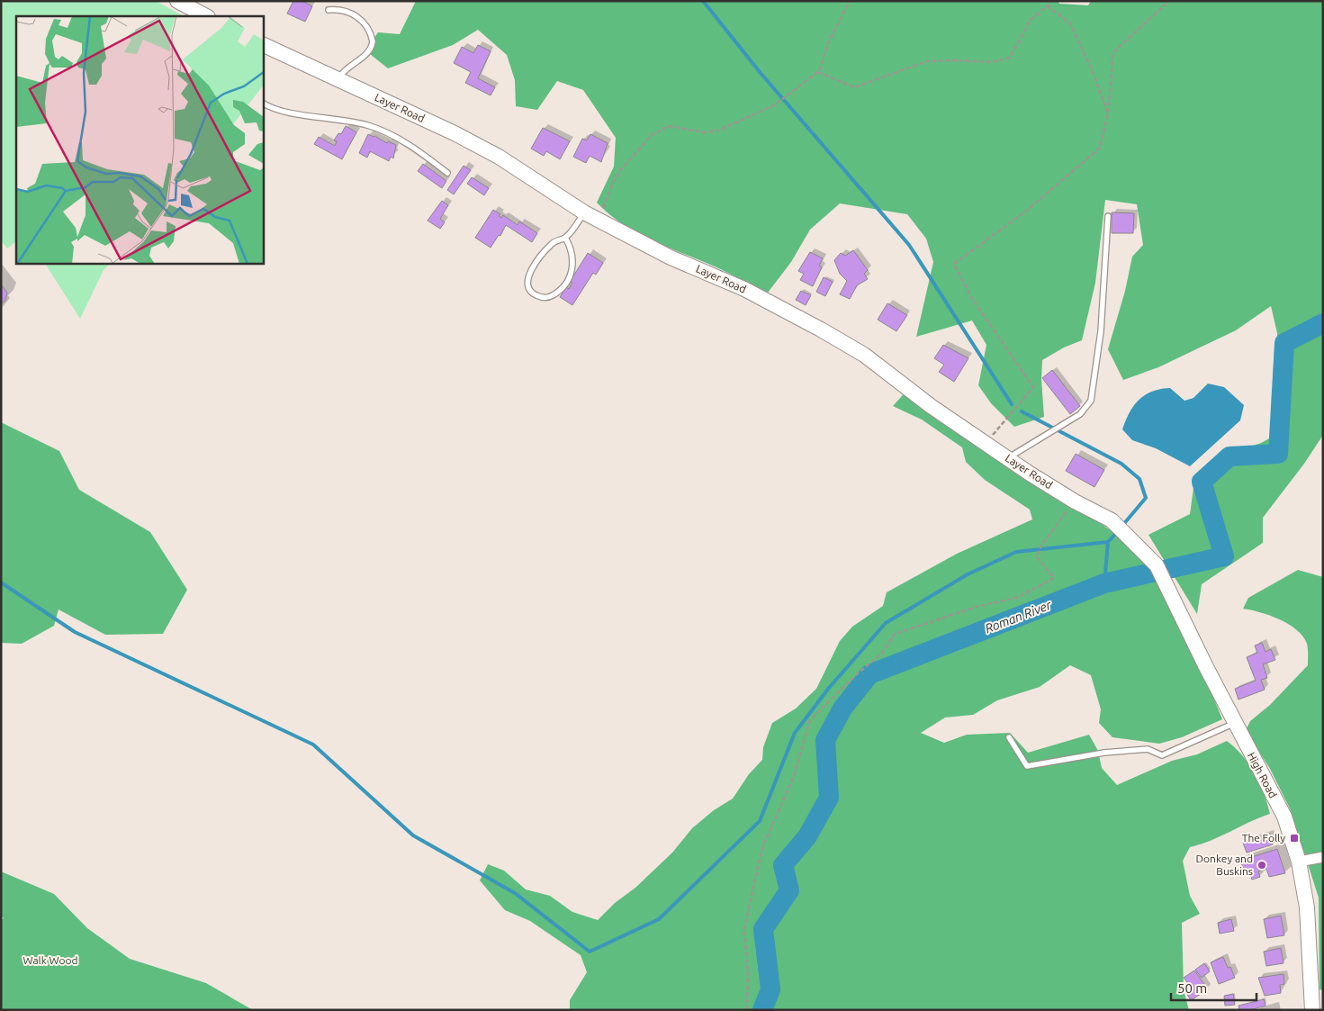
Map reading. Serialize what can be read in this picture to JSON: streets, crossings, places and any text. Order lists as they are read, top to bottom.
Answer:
{
  "streets": {
    "main road": ["Layer Road", "High Road"]
  },
  "crossings": [
    ["Layer Road", "High Road"]
  ],
  "water": ["Roman River"],
  "parks": ["Walk Wood"],
  "places": {
    "transit": ["The Folly"],
    "other": ["Donkey and Buskins"]
  },
  "scale_bar": "50 m"
}
